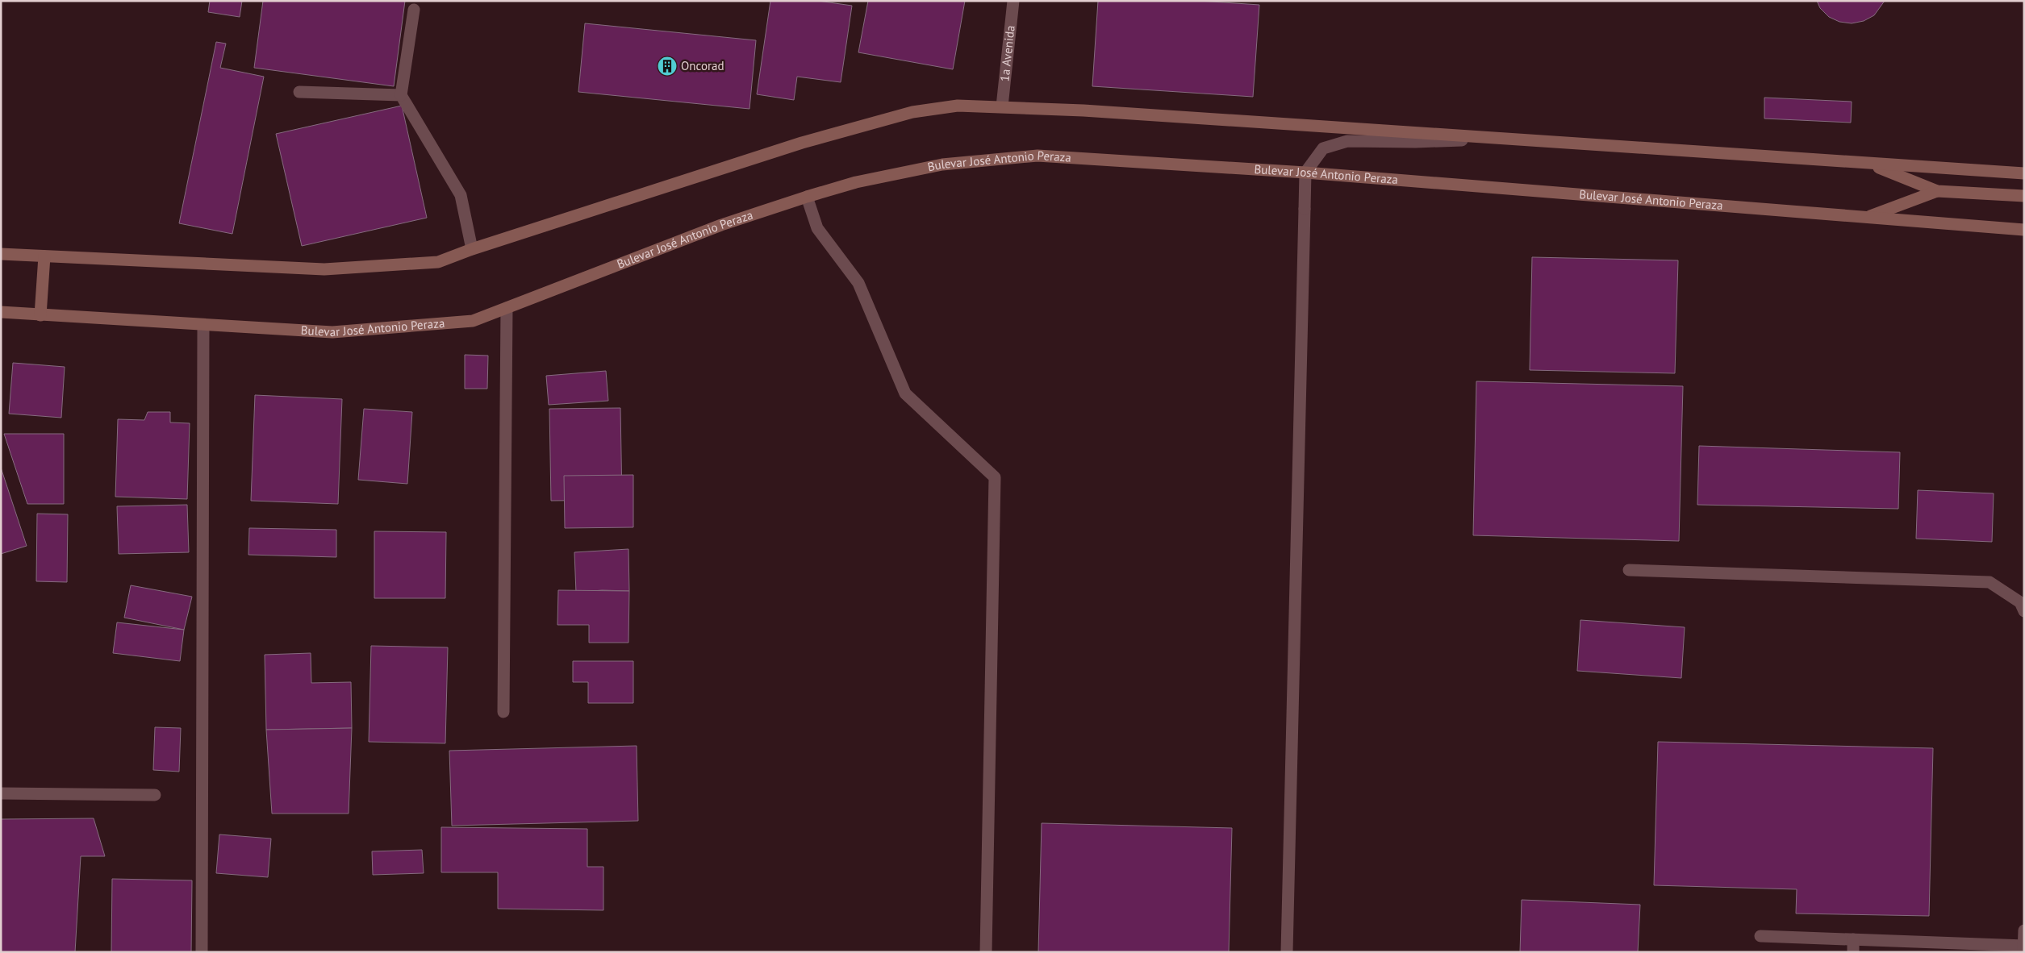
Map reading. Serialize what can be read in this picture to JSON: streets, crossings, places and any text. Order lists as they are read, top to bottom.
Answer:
{
  "streets": {
    "street": ["1a Avenida", "Bulevar José Antonio Peraza"]
  },
  "places": {
    "building": ["Oncorad"]
  }
}
